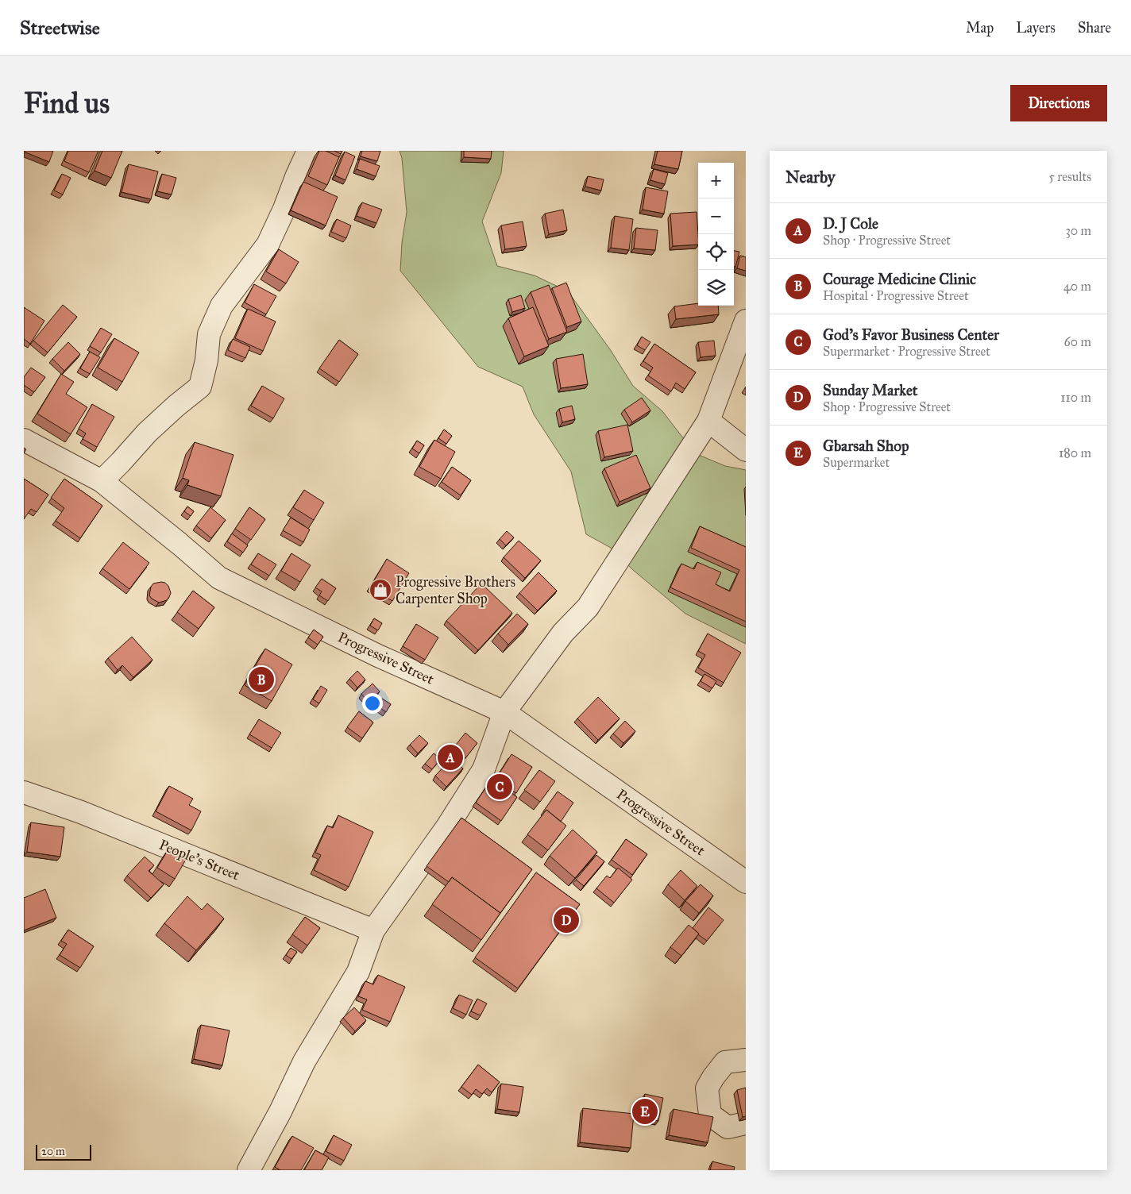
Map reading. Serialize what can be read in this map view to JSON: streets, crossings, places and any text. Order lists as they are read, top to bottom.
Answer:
{
  "streets": {
    "street": ["Progressive Street", "People's Street"]
  },
  "places": {
    "shop": ["Progressive Brothers Carpenter Shop"]
  },
  "scale_bar": "20 m",
  "page": {
    "header": "Streetwise",
    "nav": ["Map", "Layers", "Share"],
    "buttons": "Directions",
    "title": "Find us",
    "heading": ["Nearby", "5 results"],
    "map_buttons": ["+", "−"],
    "list": [
      {
        "mark": "A",
        "name": "D. J Cole",
        "note": "Shop · Progressive Street",
        "value": "30 m"
      },
      {
        "mark": "B",
        "name": "Courage Medicine Clinic",
        "note": "Hospital · Progressive Street",
        "value": "40 m"
      },
      {
        "mark": "C",
        "name": "God's Favor Business Center",
        "note": "Supermarket · Progressive Street",
        "value": "60 m"
      },
      {
        "mark": "D",
        "name": "Sunday Market",
        "note": "Shop · Progressive Street",
        "value": "110 m"
      },
      {
        "mark": "E",
        "name": "Gbarsah Shop",
        "note": "Supermarket",
        "value": "180 m"
      }
    ],
    "pins": [
      "B",
      "A",
      "C",
      "D",
      "E"
    ],
    "scale": "20 m"
  }
}
